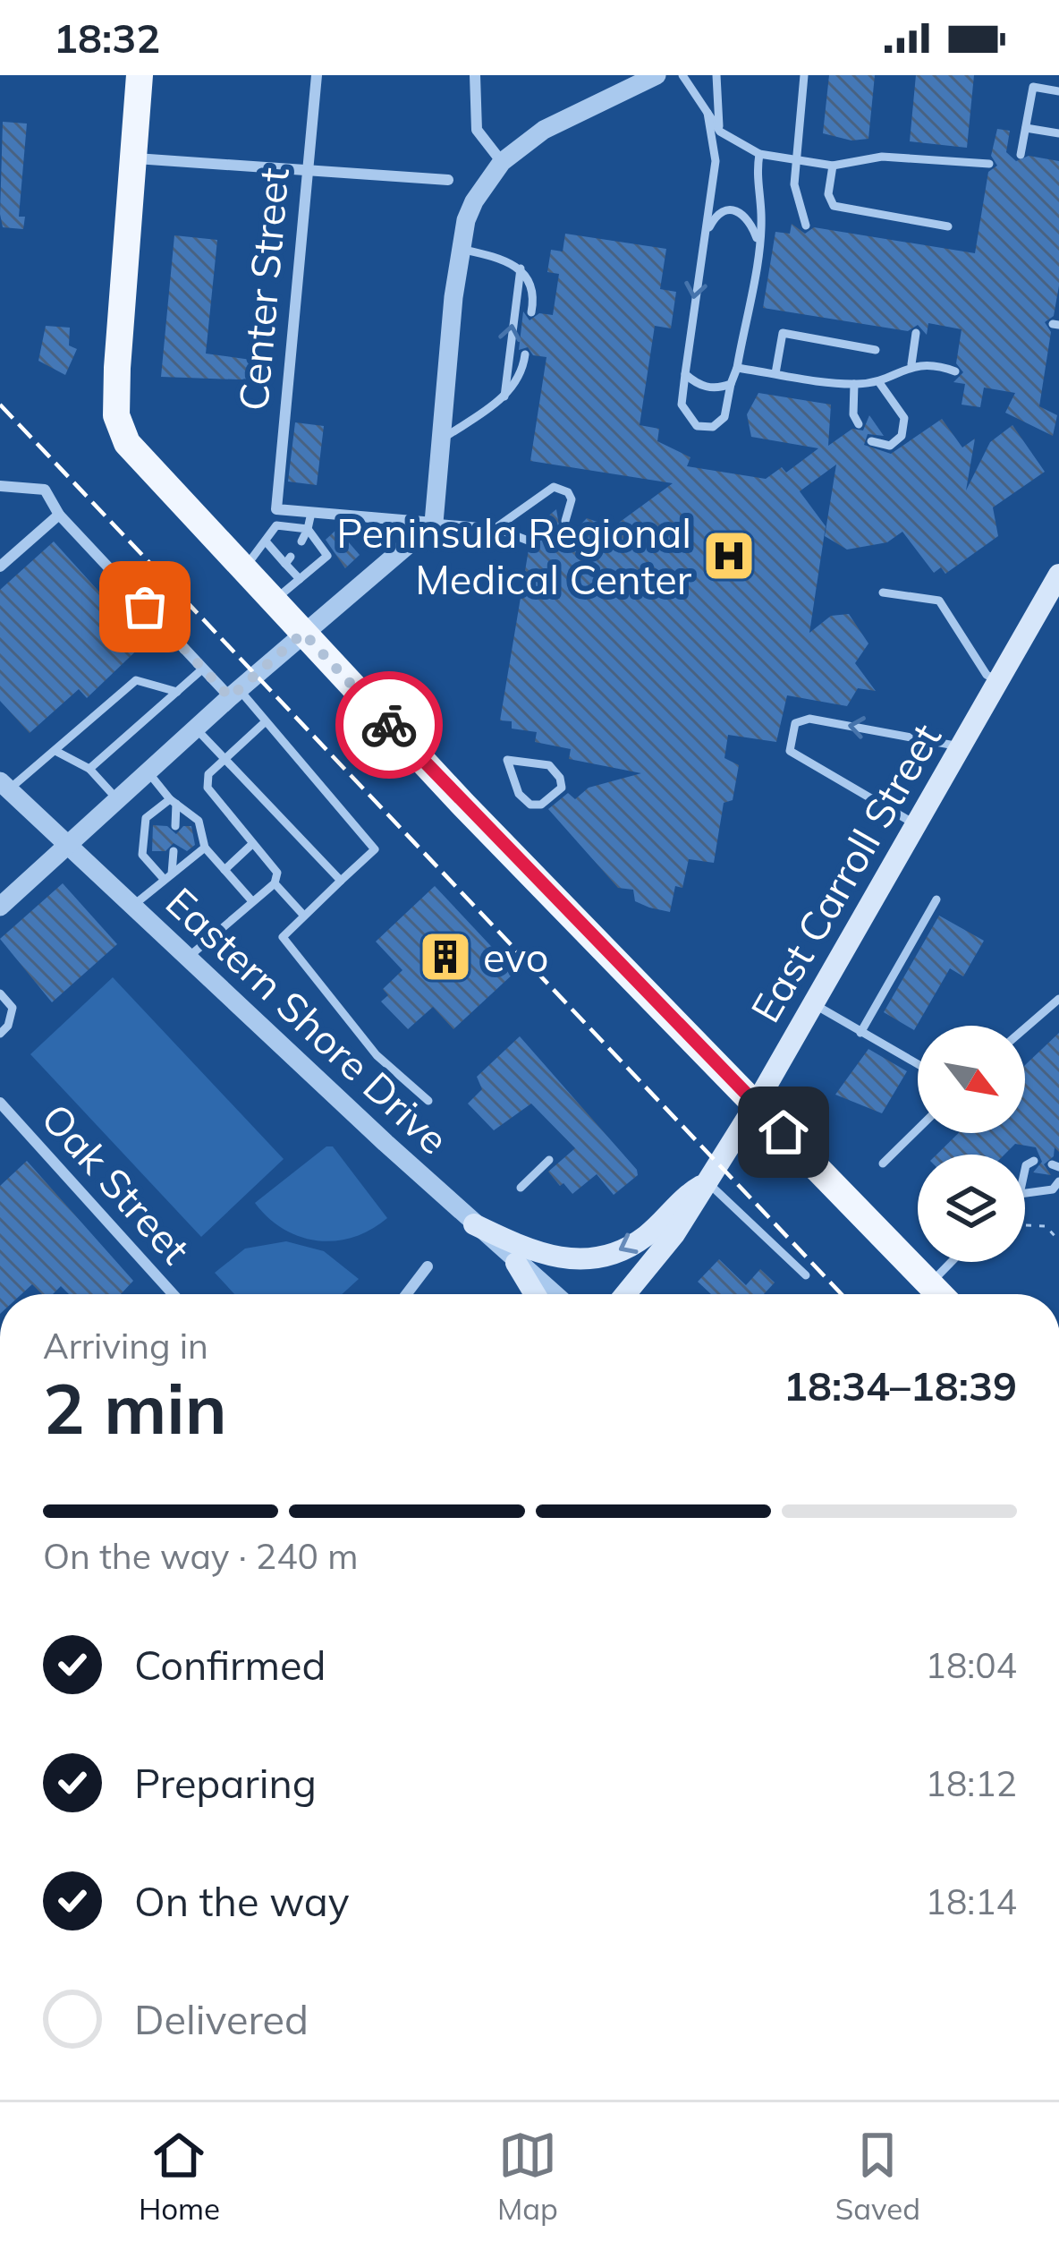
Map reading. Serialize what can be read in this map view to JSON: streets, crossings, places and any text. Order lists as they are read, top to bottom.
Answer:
{
  "streets": {
    "main road": ["East Carroll Street"],
    "street": ["Center Street", "Eastern Shore Drive", "Oak Street"]
  },
  "places": {
    "hospital": ["Peninsula Regional Medical Center"],
    "building": ["evo"]
  },
  "north": "bottom right",
  "page": {
    "status": "18:32",
    "heading": ["2 min", "Arriving in", "18:34–18:39"],
    "bar": "On the way · 240 m",
    "list": [
      ["Confirmed", "18:04"],
      ["Preparing", "18:12"],
      ["On the way", "18:14"],
      "Delivered"
    ],
    "tabs": ["Home", "Map", "Saved"]
  }
}
